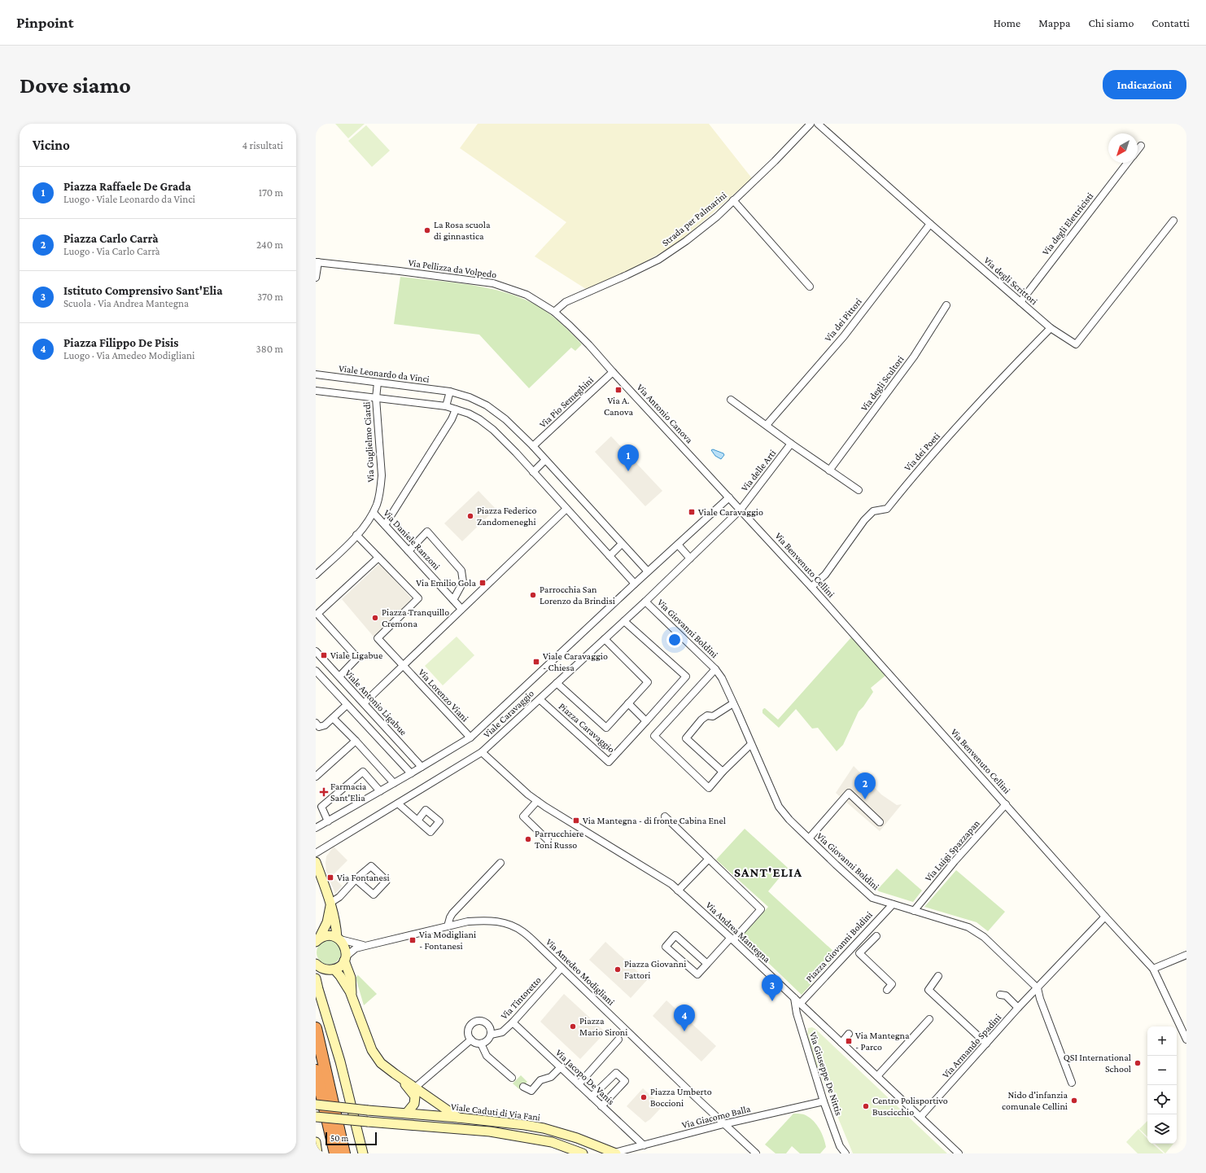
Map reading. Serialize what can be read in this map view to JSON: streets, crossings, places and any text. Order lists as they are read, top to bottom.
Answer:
{
  "streets": {
    "street": [
      "Strada per Palmarini",
      "Via degli Elettricisti",
      "Via Pellizza da Volpedo",
      "Via degli Scrittori",
      "Via dei Pittori",
      "Viale Leonardo da Vinci",
      "Via degli Scultori",
      "Via Pio Semeghini",
      "Via Antonio Canova",
      "Via Guglielmo Ciardi",
      "Via dei Poeti",
      "Via delle Arti",
      "Via Daniele Ranzoni",
      "Via Benvenuto Cellini",
      "Via Giovanni Boldini",
      "Via Lorenzo Viani",
      "Viale Antonio Ligabue",
      "Viale Caravaggio",
      "Piazza Caravaggio",
      "Via Luigi Spazzapan",
      "Via Andrea Mantegna",
      "Piazza Giovanni Boldini",
      "Via Amedeo Modigliani",
      "Via Tintoretto",
      "Via Armando Spadini",
      "Via Giuseppe De Nittis",
      "Via Jacopo De Vanis",
      "Viale Caduti di Via Fani",
      "Via Giacomo Balla"
    ]
  },
  "crossings": [
    ["Strada per Palmarini", "Via Pellizza da Volpedo"],
    ["Via degli Elettricisti", "Via degli Scrittori"],
    ["Via Pellizza da Volpedo", "Via Antonio Canova"],
    ["Via degli Scrittori", "Via dei Pittori"],
    ["Via degli Scrittori", "Via dei Poeti"],
    ["Viale Leonardo da Vinci", "Via Pio Semeghini"],
    ["Viale Leonardo da Vinci", "Via Guglielmo Ciardi"],
    ["Viale Leonardo da Vinci", "Viale Caravaggio"],
    ["Via Pio Semeghini", "Via Antonio Canova"],
    ["Via Antonio Canova", "Viale Caravaggio"],
    ["Via Guglielmo Ciardi", "Via Daniele Ranzoni"],
    ["Via dei Poeti", "Via Benvenuto Cellini"],
    ["Via delle Arti", "Via Benvenuto Cellini"],
    ["Via delle Arti", "Viale Caravaggio"],
    ["Via Benvenuto Cellini", "Viale Caravaggio"],
    ["Via Benvenuto Cellini", "Via Luigi Spazzapan"],
    ["Via Benvenuto Cellini", "Via Armando Spadini"],
    ["Via Giovanni Boldini", "Viale Caravaggio"],
    ["Via Giovanni Boldini", "Via Luigi Spazzapan"],
    ["Via Giovanni Boldini", "Piazza Giovanni Boldini"],
    ["Via Giovanni Boldini", "Via Armando Spadini"],
    ["Via Lorenzo Viani", "Viale Caravaggio"],
    ["Viale Antonio Ligabue", "Viale Caravaggio"],
    ["Viale Caravaggio", "Piazza Caravaggio"],
    ["Viale Caravaggio", "Via Andrea Mantegna"],
    ["Via Andrea Mantegna", "Piazza Giovanni Boldini"],
    ["Via Andrea Mantegna", "Via Armando Spadini"],
    ["Via Andrea Mantegna", "Via Giuseppe De Nittis"],
    ["Via Amedeo Modigliani", "Via Tintoretto"],
    ["Via Amedeo Modigliani", "Via Giacomo Balla"],
    ["Via Tintoretto", "Via Jacopo De Vanis"],
    ["Via Giuseppe De Nittis", "Via Giacomo Balla"],
    ["Via Jacopo De Vanis", "Via Giacomo Balla"],
    ["Viale Caduti di Via Fani", "Via Giacomo Balla"]
  ],
  "districts": ["SANT'ELIA"],
  "places": {
    "other": [
      "La Rosa scuola di ginnastica",
      "Piazza Federico Zandomeneghi",
      "Parrocchia San Lorenzo da Brindisi",
      "Piazza Tranquillo Cremona",
      "Parrucchiere Toni Russo",
      "Piazza Giovanni Fattori",
      "Piazza Mario Sironi",
      "QSI International School",
      "Piazza Umberto Boccioni",
      "Nido d'infanzia comunale Cellini",
      "Centro Polisportivo Buscicchio"
    ],
    "transit": [
      "Via A. Canova",
      "Viale Caravaggio",
      "Via Emilio Gola",
      "Viale Ligabue",
      "Viale Caravaggio - Chiesa",
      "Via Mantegna - di fronte Cabina Enel",
      "Via Fontanesi",
      "Via Modigliani - Fontanesi",
      "Via Mantegna - Parco"
    ],
    "health": ["Farmacia Sant'Elia"]
  },
  "scale_bar": "50 m",
  "north": "bottom left",
  "page": {
    "header": "Pinpoint",
    "nav": [
      "Home",
      "Mappa",
      "Chi siamo",
      "Contatti"
    ],
    "buttons": "Indicazioni",
    "title": "Dove siamo",
    "heading": ["Vicino", "4 risultati"],
    "list": [
      {
        "mark": "1",
        "name": "Piazza Raffaele De Grada",
        "note": "Luogo · Viale Leonardo da Vinci",
        "value": "170 m"
      },
      {
        "mark": "2",
        "name": "Piazza Carlo Carrà",
        "note": "Luogo · Via Carlo Carrà",
        "value": "240 m"
      },
      {
        "mark": "3",
        "name": "Istituto Comprensivo Sant'Elia",
        "note": "Scuola · Via Andrea Mantegna",
        "value": "370 m"
      },
      {
        "mark": "4",
        "name": "Piazza Filippo De Pisis",
        "note": "Luogo · Via Amedeo Modigliani",
        "value": "380 m"
      }
    ],
    "pins": [
      "1",
      "2",
      "3",
      "4"
    ],
    "map_buttons": ["+", "−"],
    "scale": "50 m"
  }
}
